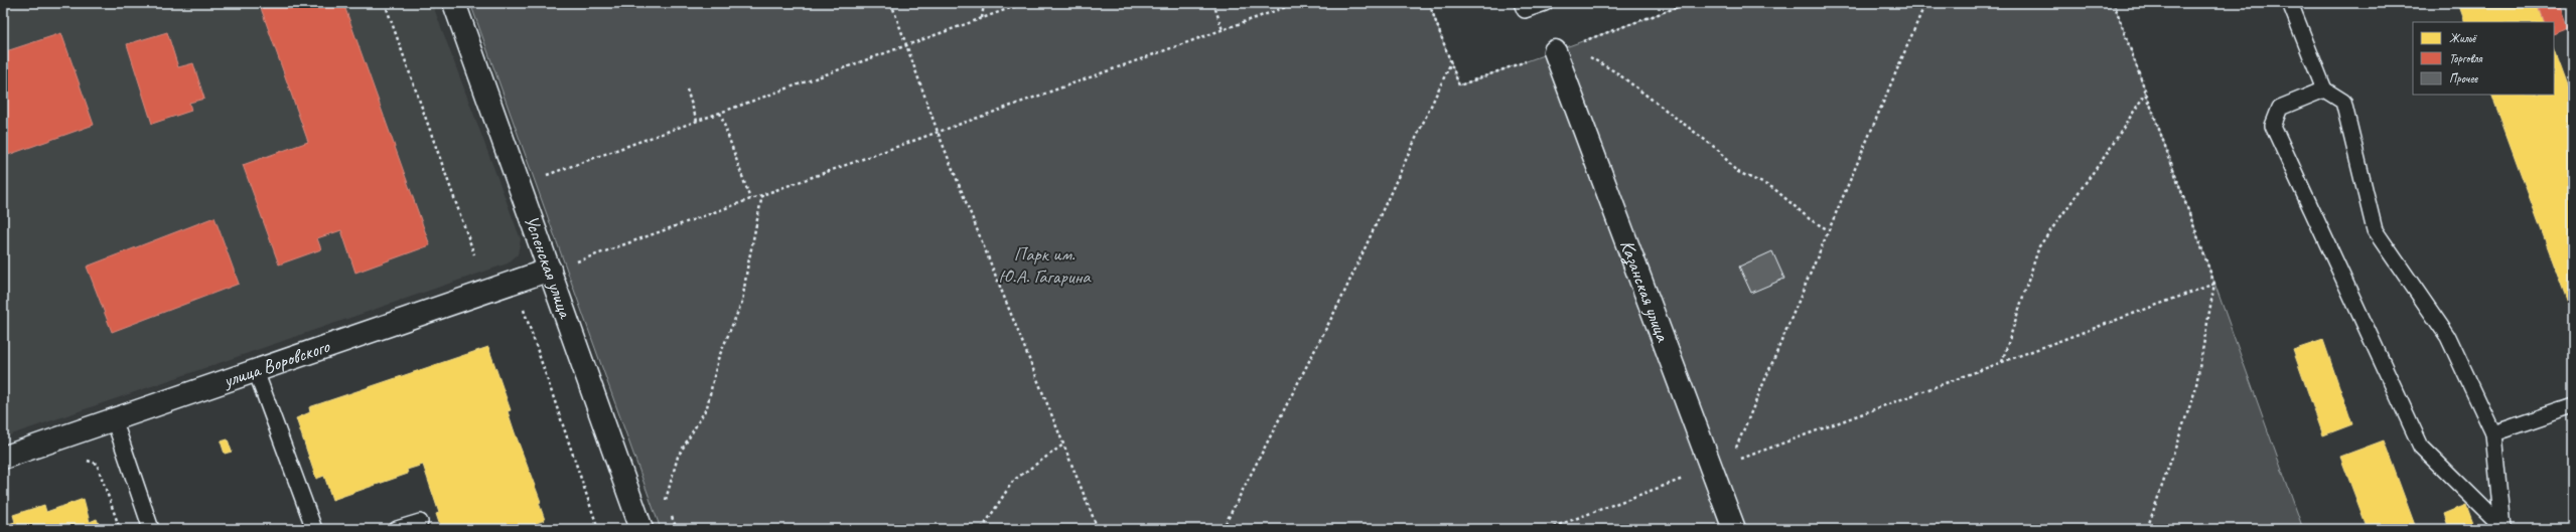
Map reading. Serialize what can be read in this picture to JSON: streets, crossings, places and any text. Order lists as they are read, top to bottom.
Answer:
{
  "streets": {
    "street": ["Успенская улица", "Казанская улица", "улица Воровского"]
  },
  "crossings": [
    ["Успенская улица", "улица Воровского"]
  ],
  "parks": ["Парк им. Ю.А. Гагарина"],
  "legend": ["Жильё", "Торговля", "Прочее"]
}
